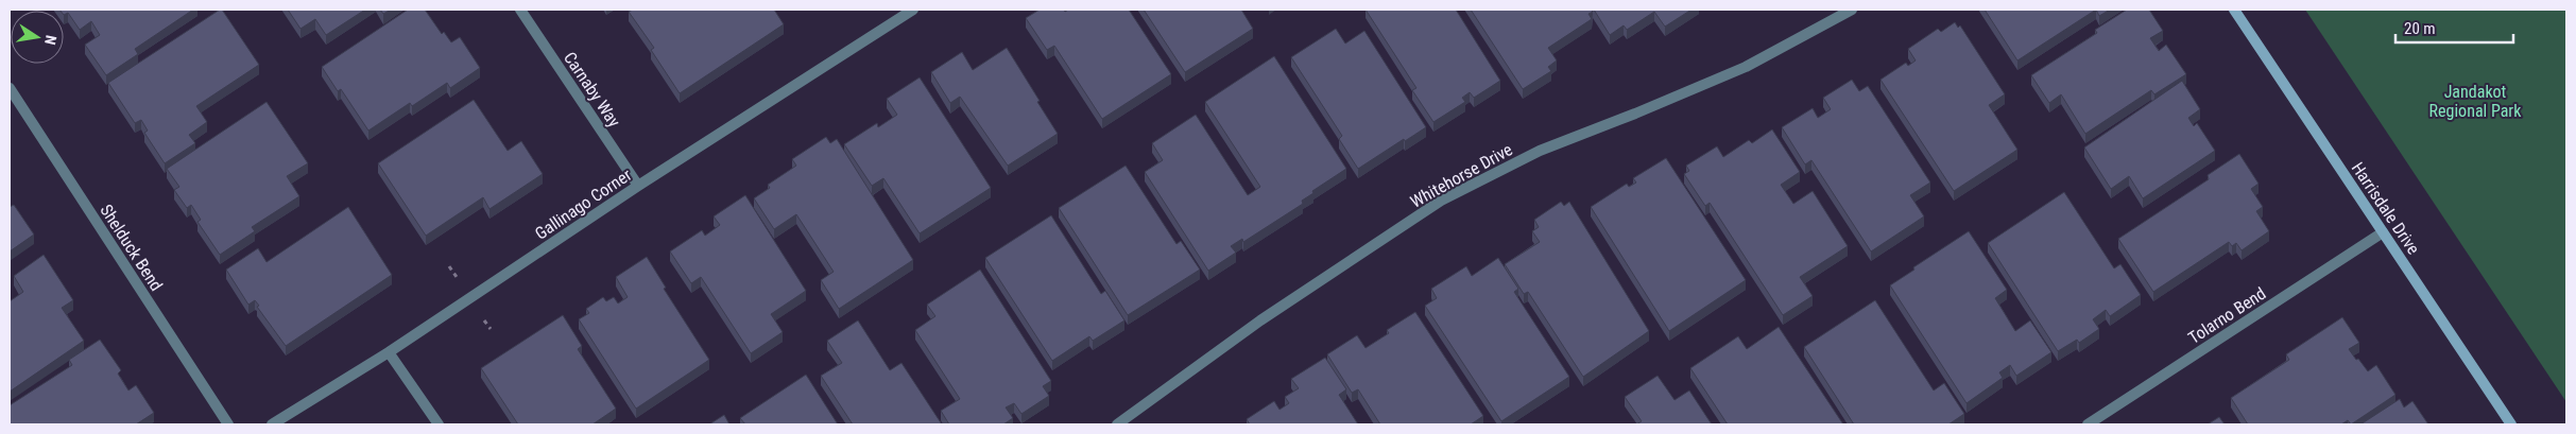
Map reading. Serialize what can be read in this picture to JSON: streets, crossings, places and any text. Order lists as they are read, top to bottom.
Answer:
{
  "streets": {
    "street": [
      "Carnaby Way",
      "Whitehorse Drive",
      "Gallinago Corner",
      "Harrisdale Drive",
      "Shelduck Bend",
      "Tolarno Bend"
    ]
  },
  "crossings": [
    ["Carnaby Way", "Gallinago Corner"],
    ["Harrisdale Drive", "Tolarno Bend"]
  ],
  "parks": ["Jandakot Regional Park"],
  "scale_bar": "20 m",
  "north": "right"
}
